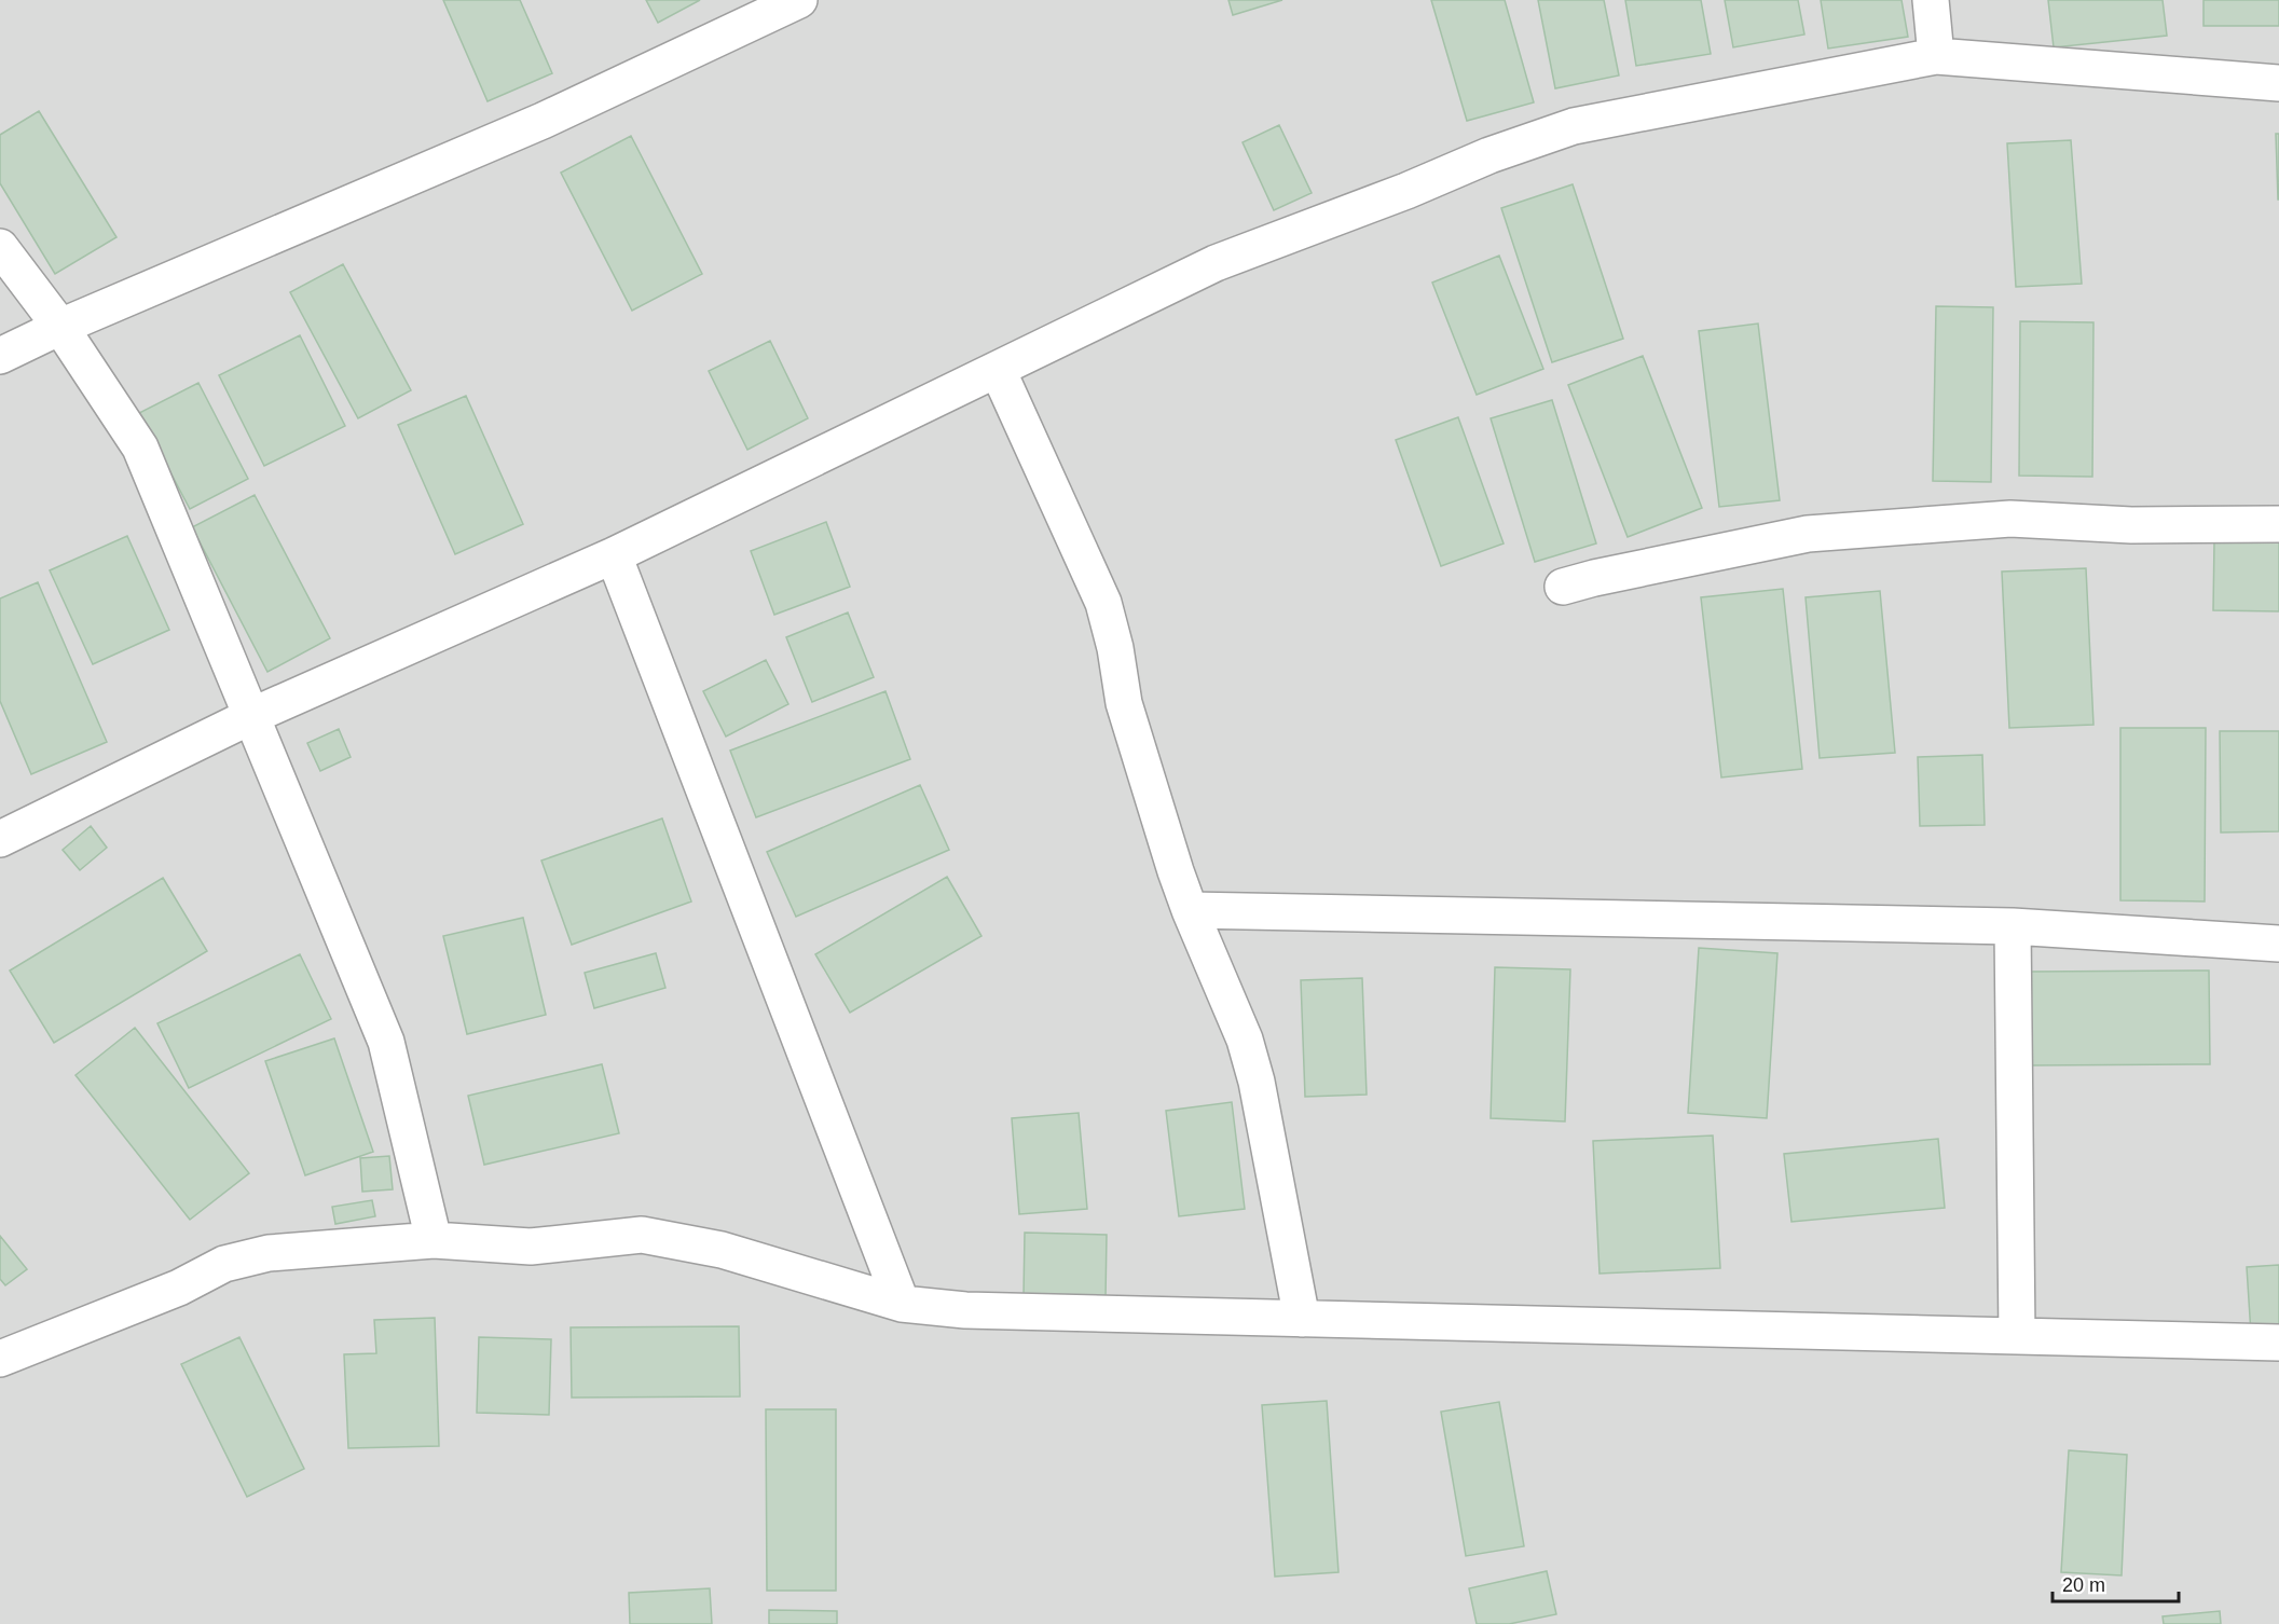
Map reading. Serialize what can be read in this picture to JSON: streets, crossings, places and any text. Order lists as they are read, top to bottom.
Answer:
{
  "scale_bar": "20 m"
}
